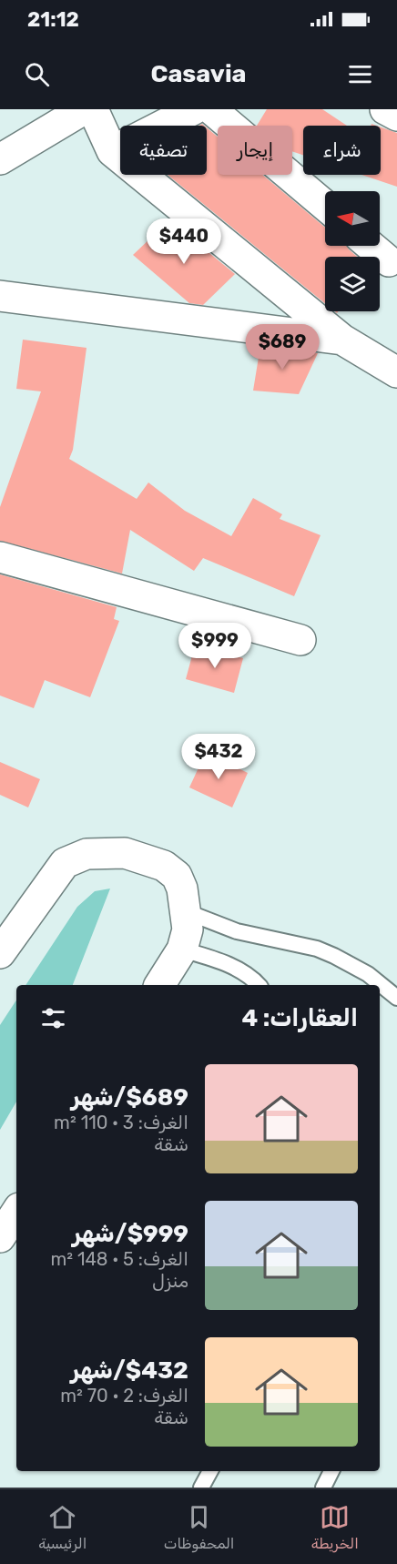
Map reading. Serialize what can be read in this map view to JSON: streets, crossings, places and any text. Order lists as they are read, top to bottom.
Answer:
{
  "north": "left",
  "page": {
    "status": "21:12",
    "header": "Casavia",
    "chip": ["شراء", "إيجار", "تصفية"],
    "price": [
      "$440",
      "$689",
      "$999",
      "$432"
    ],
    "heading": "العقارات: 4",
    "list": [
      {
        "name": "$689/شهر",
        "note": "الغرف: 3 · 110 m² · شقة"
      },
      {
        "name": "$999/شهر",
        "note": "الغرف: 5 · 148 m² · منزل"
      },
      {
        "name": "$432/شهر",
        "note": "الغرف: 2 · 70 m² · شقة"
      }
    ],
    "tabs": ["الخريطة", "المحفوظات", "الرئيسية"]
  }
}
